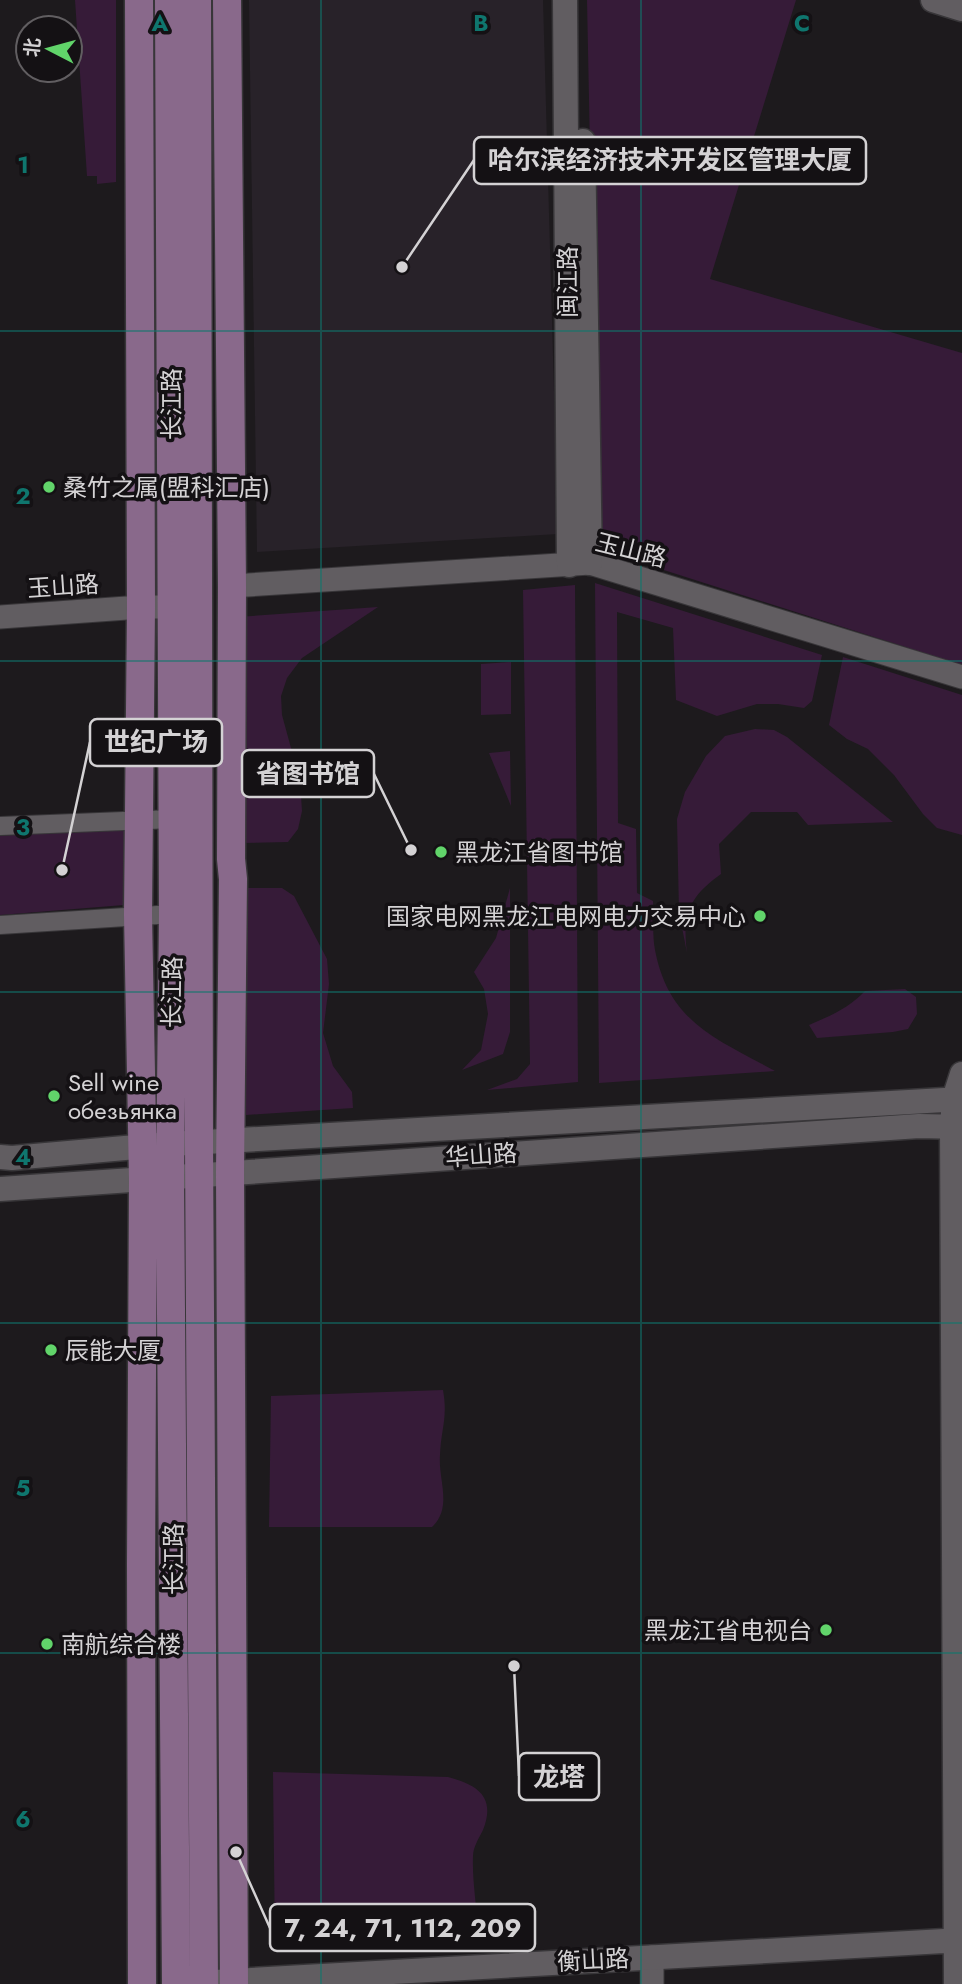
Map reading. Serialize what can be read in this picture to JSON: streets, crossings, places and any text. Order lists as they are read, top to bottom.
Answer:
{
  "streets": {
    "main road": [
      "闽江路",
      "长江路",
      "华山路",
      "衡山路"
    ],
    "street": ["玉山路"]
  },
  "crossings": [
    ["闽江路", "玉山路"],
    ["长江路", "玉山路"],
    ["长江路", "华山路"],
    ["长江路", "衡山路"]
  ],
  "places": [
    "哈尔滨经济技术开发区管理大厦",
    "桑竹之属(盟科汇店)",
    "省图书馆",
    "黑龙江省图书馆",
    "世纪广场",
    "国家电网黑龙江电网电力交易中心",
    "Sell wine обезьянка",
    "辰能大厦",
    "黑龙江省电视台",
    "南航综合楼",
    "龙塔",
    "7, 24, 71, 112, 209"
  ],
  "north": "left",
  "grid": {
    "columns": ["A", "B", "C"],
    "rows": [
      "1",
      "2",
      "3",
      "4",
      "5",
      "6"
    ]
  }
}
